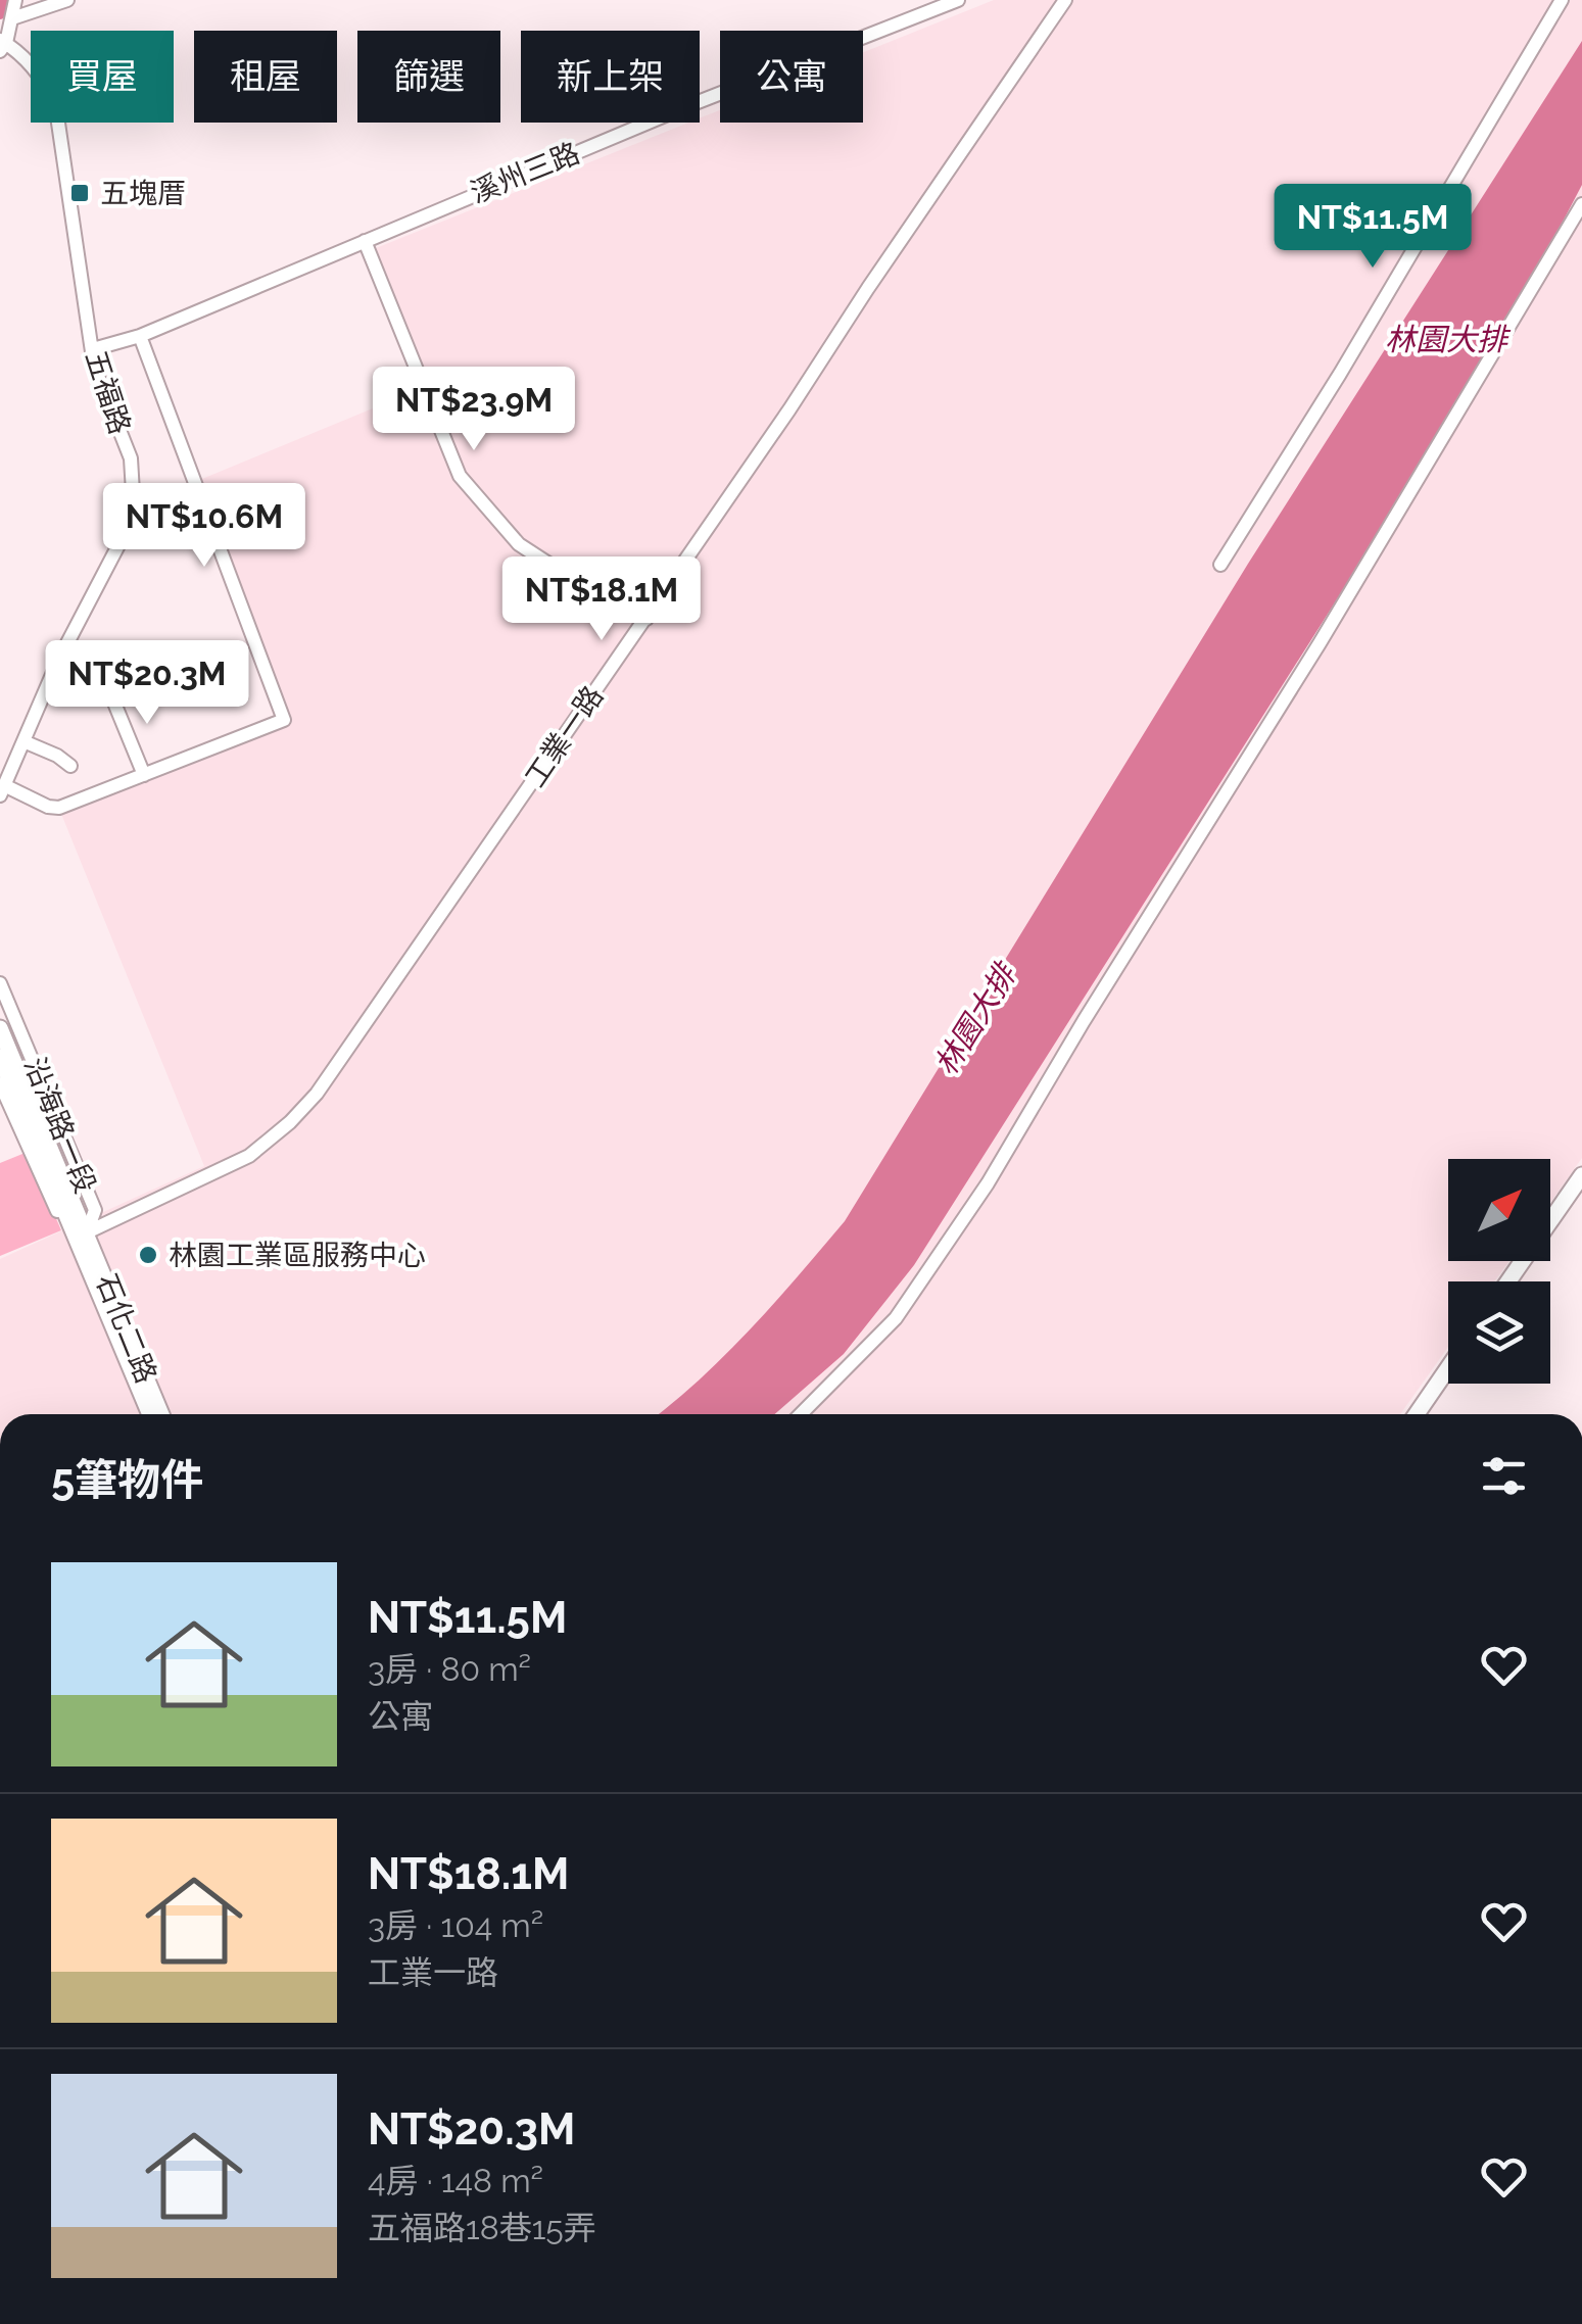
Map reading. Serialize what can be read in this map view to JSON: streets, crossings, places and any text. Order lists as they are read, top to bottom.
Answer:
{
  "streets": {
    "main road": ["沿海路一段", "石化二路"],
    "street": ["溪州三路", "五福路", "工業一路"]
  },
  "crossings": [
    ["溪州三路", "五福路"],
    ["工業一路", "沿海路一段"],
    ["工業一路", "石化二路"],
    ["沿海路一段", "石化二路"]
  ],
  "water": ["林園大排"],
  "places": {
    "transit": ["五塊厝"],
    "other": ["林園工業區服務中心"]
  },
  "north": "top right",
  "page": {
    "chip": [
      "買屋",
      "租屋",
      "篩選",
      "新上架",
      "公寓"
    ],
    "price": [
      "NT$11.5M",
      "NT$23.9M",
      "NT$10.6M",
      "NT$18.1M",
      "NT$20.3M"
    ],
    "heading": "5筆物件",
    "list": [
      {
        "name": "NT$11.5M",
        "note": "3房 · 80 m² · 公寓"
      },
      {
        "name": "NT$18.1M",
        "note": "3房 · 104 m² · 工業一路"
      },
      {
        "name": "NT$20.3M",
        "note": "4房 · 148 m² · 五福路18巷15弄"
      }
    ]
  }
}
